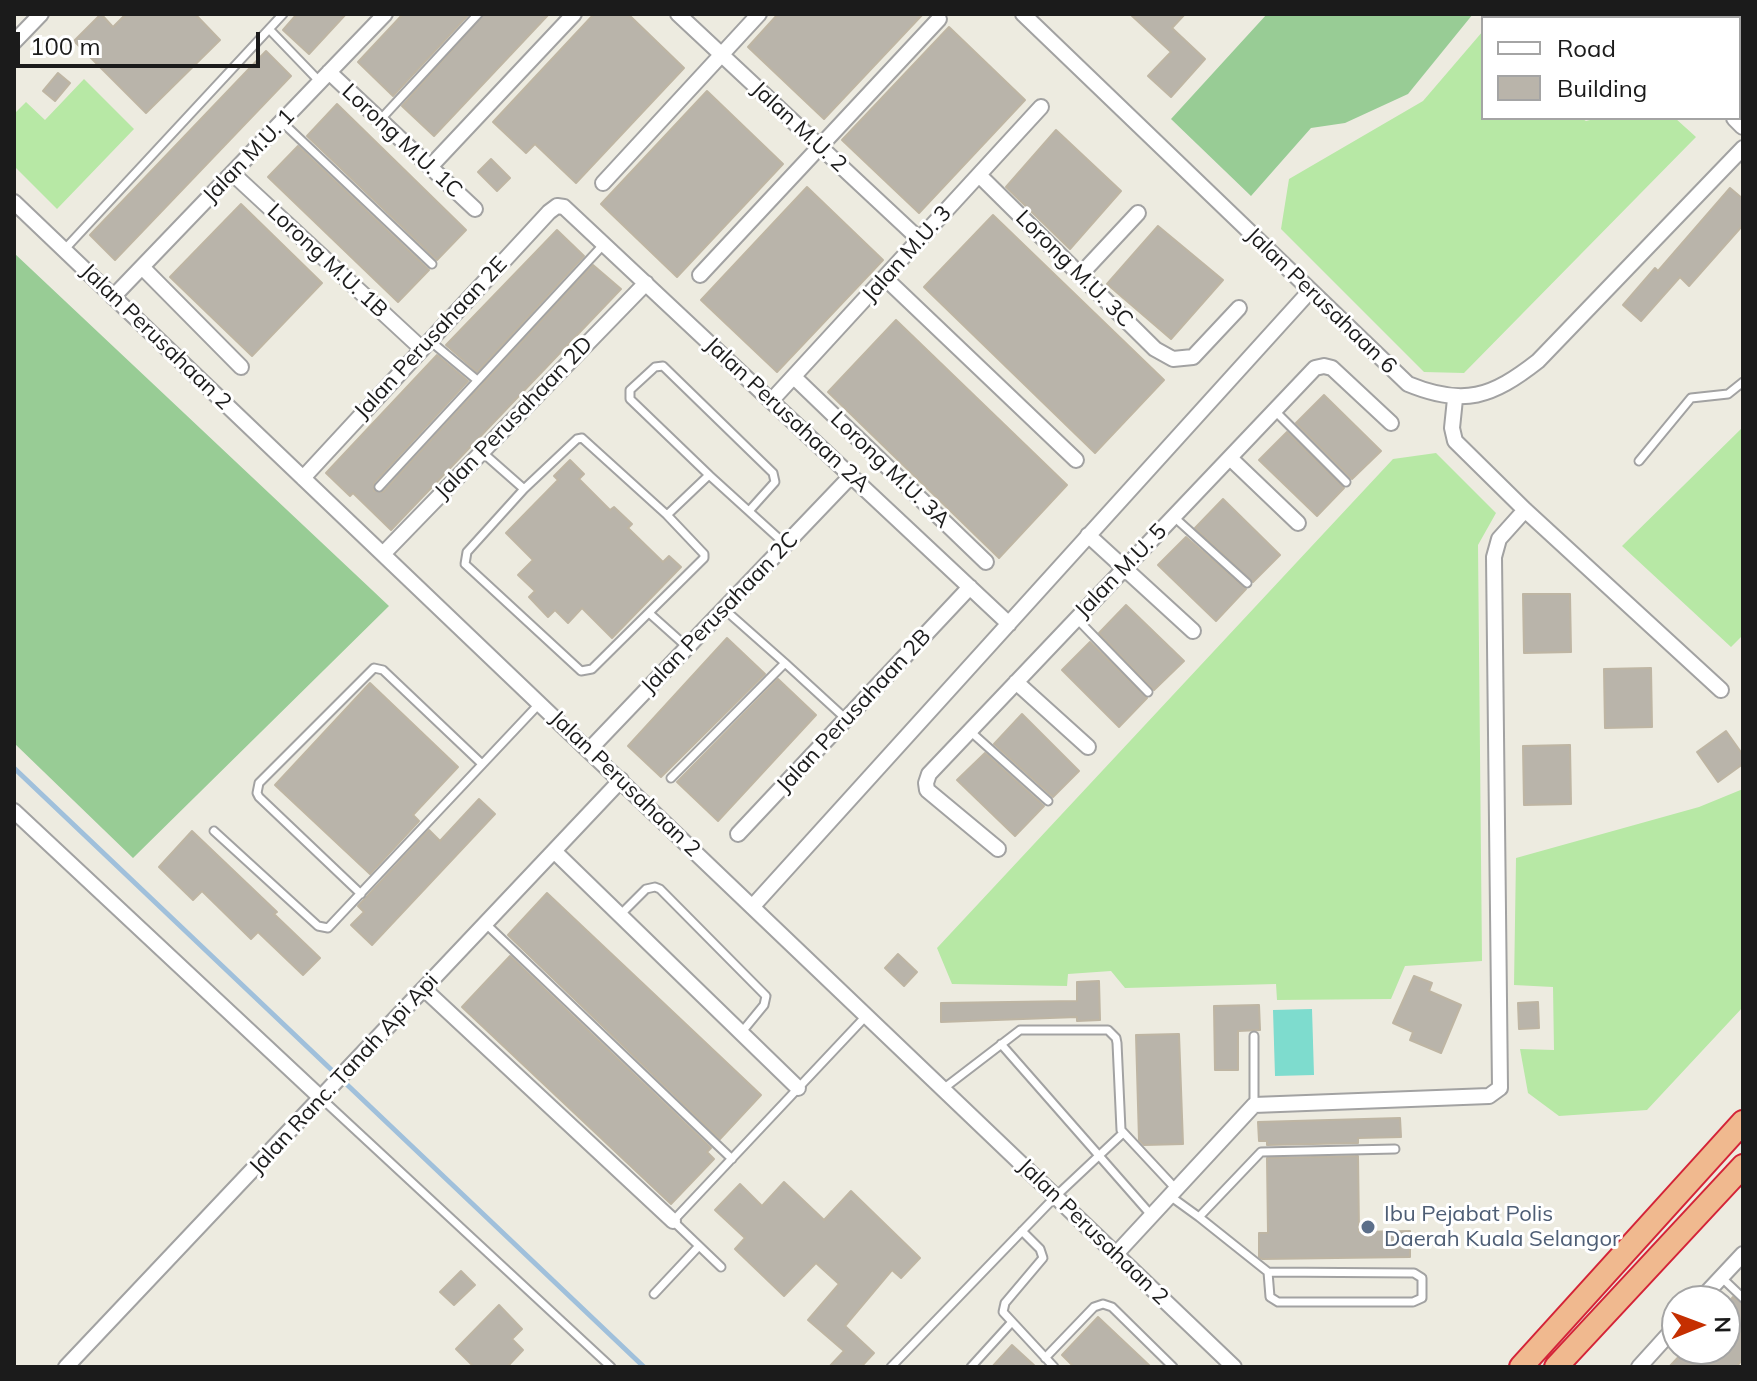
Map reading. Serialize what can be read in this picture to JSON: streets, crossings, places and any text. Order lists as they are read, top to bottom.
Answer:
{
  "streets": {
    "street": [
      "Jalan M.U. 2",
      "Lorong M.U. 1C",
      "Jalan M.U. 1",
      "Jalan M.U. 3",
      "Lorong M.U. 1B",
      "Lorong M.U. 3C",
      "Jalan Perusahaan 6",
      "Jalan Perusahaan 2",
      "Jalan Perusahaan 2E",
      "Jalan Perusahaan 2A",
      "Jalan Perusahaan 2D",
      "Lorong M.U. 3A",
      "Jalan M.U. 5",
      "Jalan Perusahaan 2C",
      "Jalan Perusahaan 2B",
      "Jalan Ranc. Tanah Api Api"
    ]
  },
  "crossings": [
    ["Jalan M.U. 2", "Jalan M.U. 3"],
    ["Lorong M.U. 1C", "Jalan M.U. 1"],
    ["Jalan M.U. 1", "Lorong M.U. 1B"],
    ["Jalan M.U. 1", "Jalan Perusahaan 2"],
    ["Jalan M.U. 3", "Lorong M.U. 3C"],
    ["Jalan M.U. 3", "Jalan Perusahaan 2A"],
    ["Jalan M.U. 3", "Lorong M.U. 3A"],
    ["Lorong M.U. 1B", "Jalan Perusahaan 2E"],
    ["Jalan Perusahaan 2", "Jalan Perusahaan 2E"],
    ["Jalan Perusahaan 2", "Jalan Perusahaan 2D"],
    ["Jalan Perusahaan 2", "Jalan Perusahaan 2C"],
    ["Jalan Perusahaan 2", "Jalan Ranc. Tanah Api Api"],
    ["Jalan Perusahaan 2E", "Jalan Perusahaan 2A"],
    ["Jalan Perusahaan 2A", "Jalan Perusahaan 2D"],
    ["Jalan Perusahaan 2A", "Jalan Perusahaan 2C"],
    ["Jalan Perusahaan 2A", "Jalan Perusahaan 2B"]
  ],
  "places": ["Ibu Pejabat Polis Daerah Kuala Selangor"],
  "legend": ["Road", "Building"],
  "scale_bar": "100 m",
  "north": "right"
}
